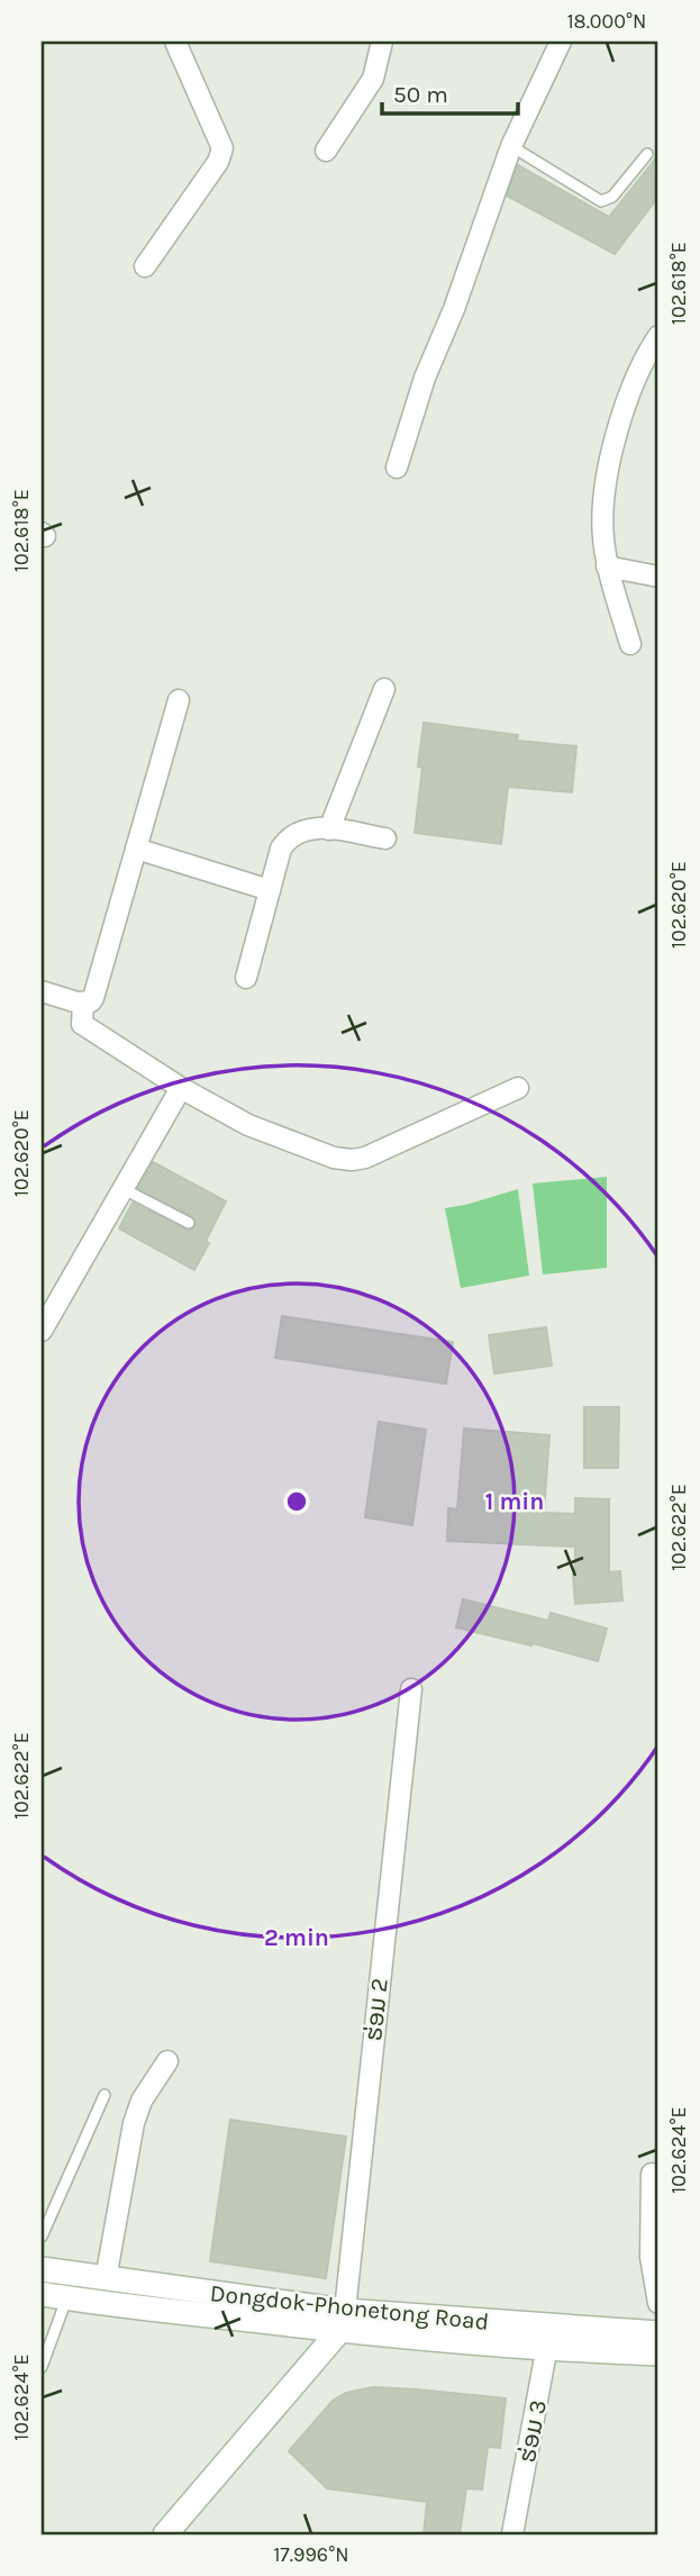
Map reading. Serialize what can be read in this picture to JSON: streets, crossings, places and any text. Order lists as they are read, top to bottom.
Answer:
{
  "streets": {
    "main road": ["Dongdok-Phonetong Road"],
    "street": ["ຮ່ອມ 2", "ຮ່ອມ 3"]
  },
  "crossings": [
    ["ຮ່ອມ 2", "Dongdok-Phonetong Road"],
    ["Dongdok-Phonetong Road", "ຮ່ອມ 3"]
  ],
  "scale_bar": "50 m",
  "coordinates": [
    "18.000°N",
    "102.618°E",
    "102.620°E",
    "102.622°E",
    "102.624°E",
    "17.996°N"
  ],
  "rings": ["1 min", "2 min"]
}
